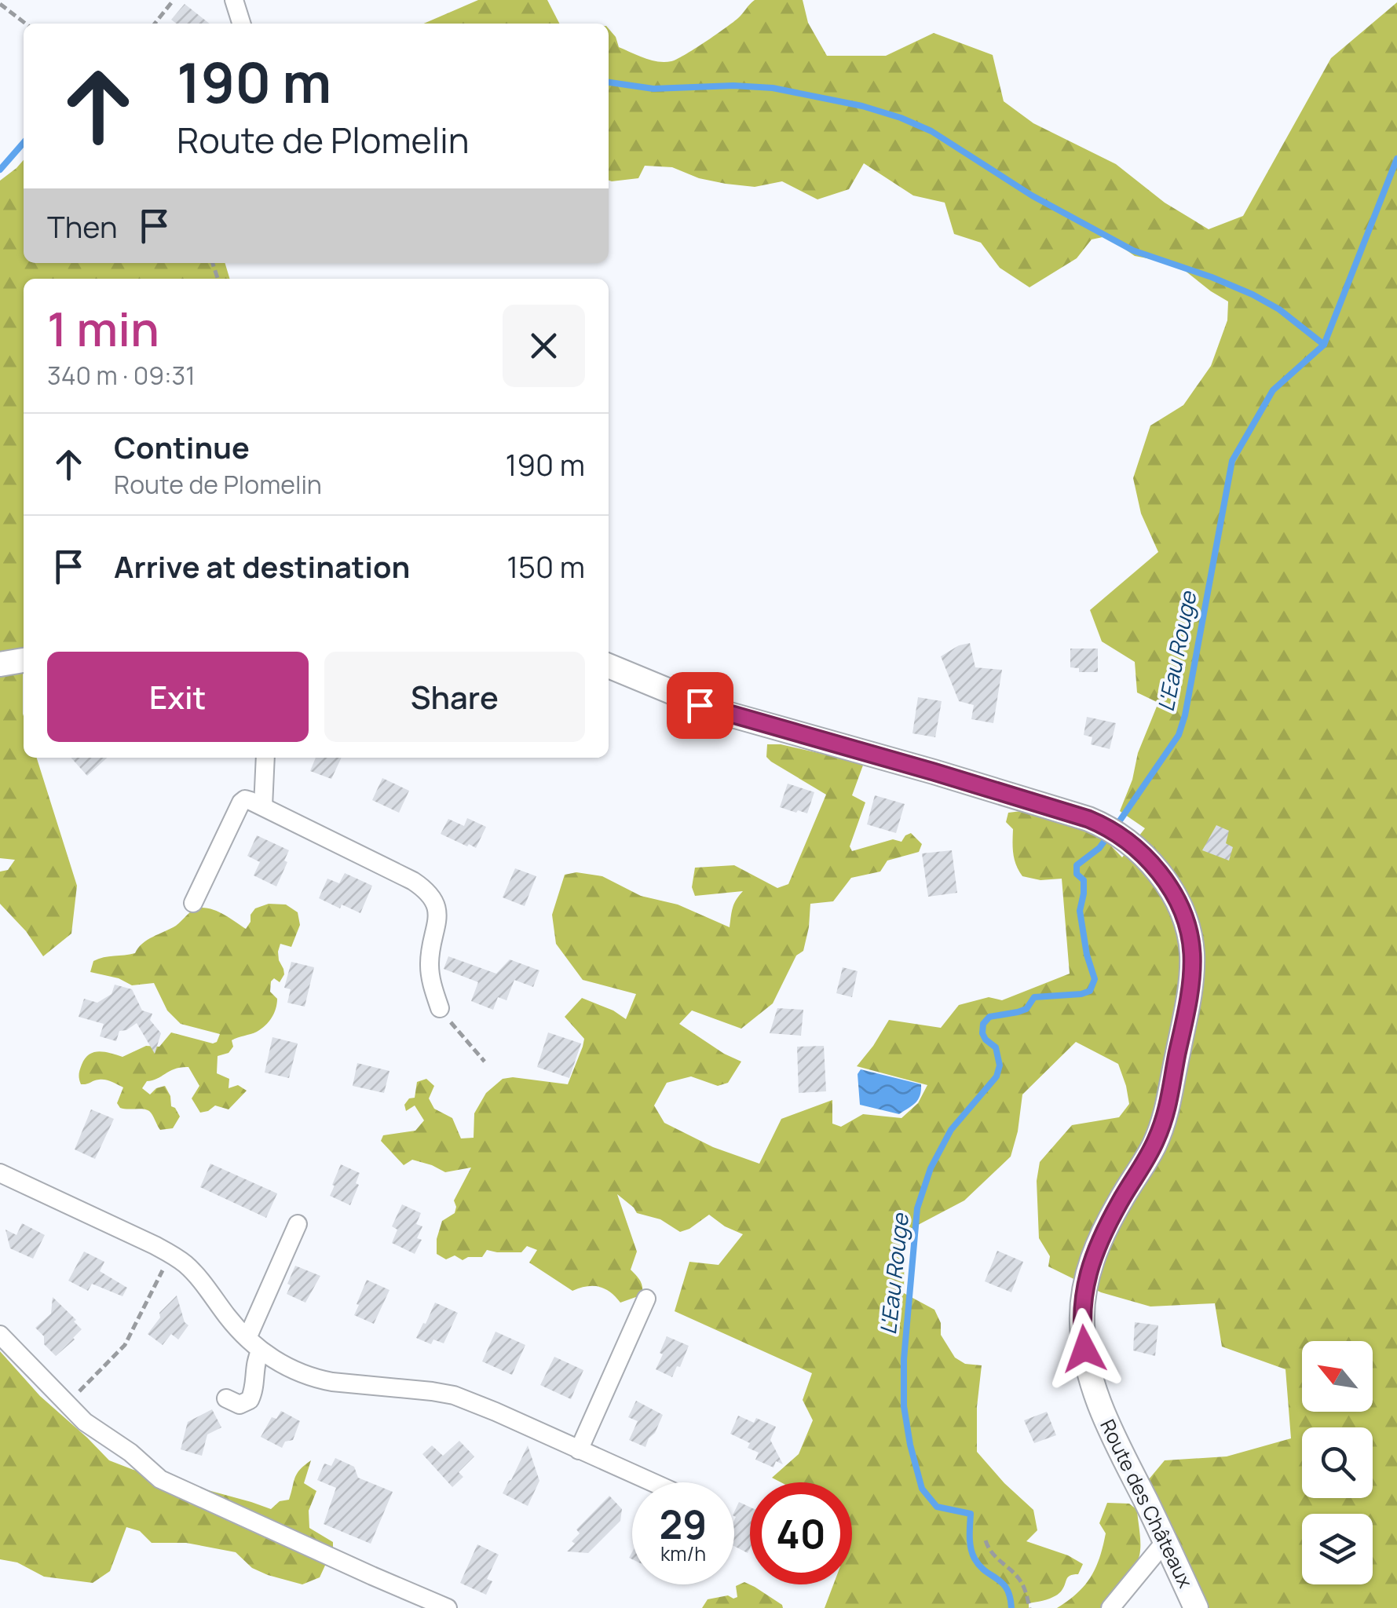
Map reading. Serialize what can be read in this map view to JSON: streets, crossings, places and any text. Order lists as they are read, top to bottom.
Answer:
{
  "streets": {
    "street": ["Route des Châteaux"]
  },
  "water": ["L'Eau Rouge"],
  "north": "top left",
  "page": {
    "turn": ["190 m", "Route de Plomelin"],
    "then": "Then",
    "heading": ["1 min", "340 m · 09:31"],
    "list": [
      {
        "name": "Continue",
        "note": "Route de Plomelin",
        "value": "190 m"
      },
      {
        "name": "Arrive at destination",
        "value": "150 m"
      }
    ],
    "buttons": ["Exit", "Share"],
    "speed": "29 km/h",
    "limit": "40"
  }
}
